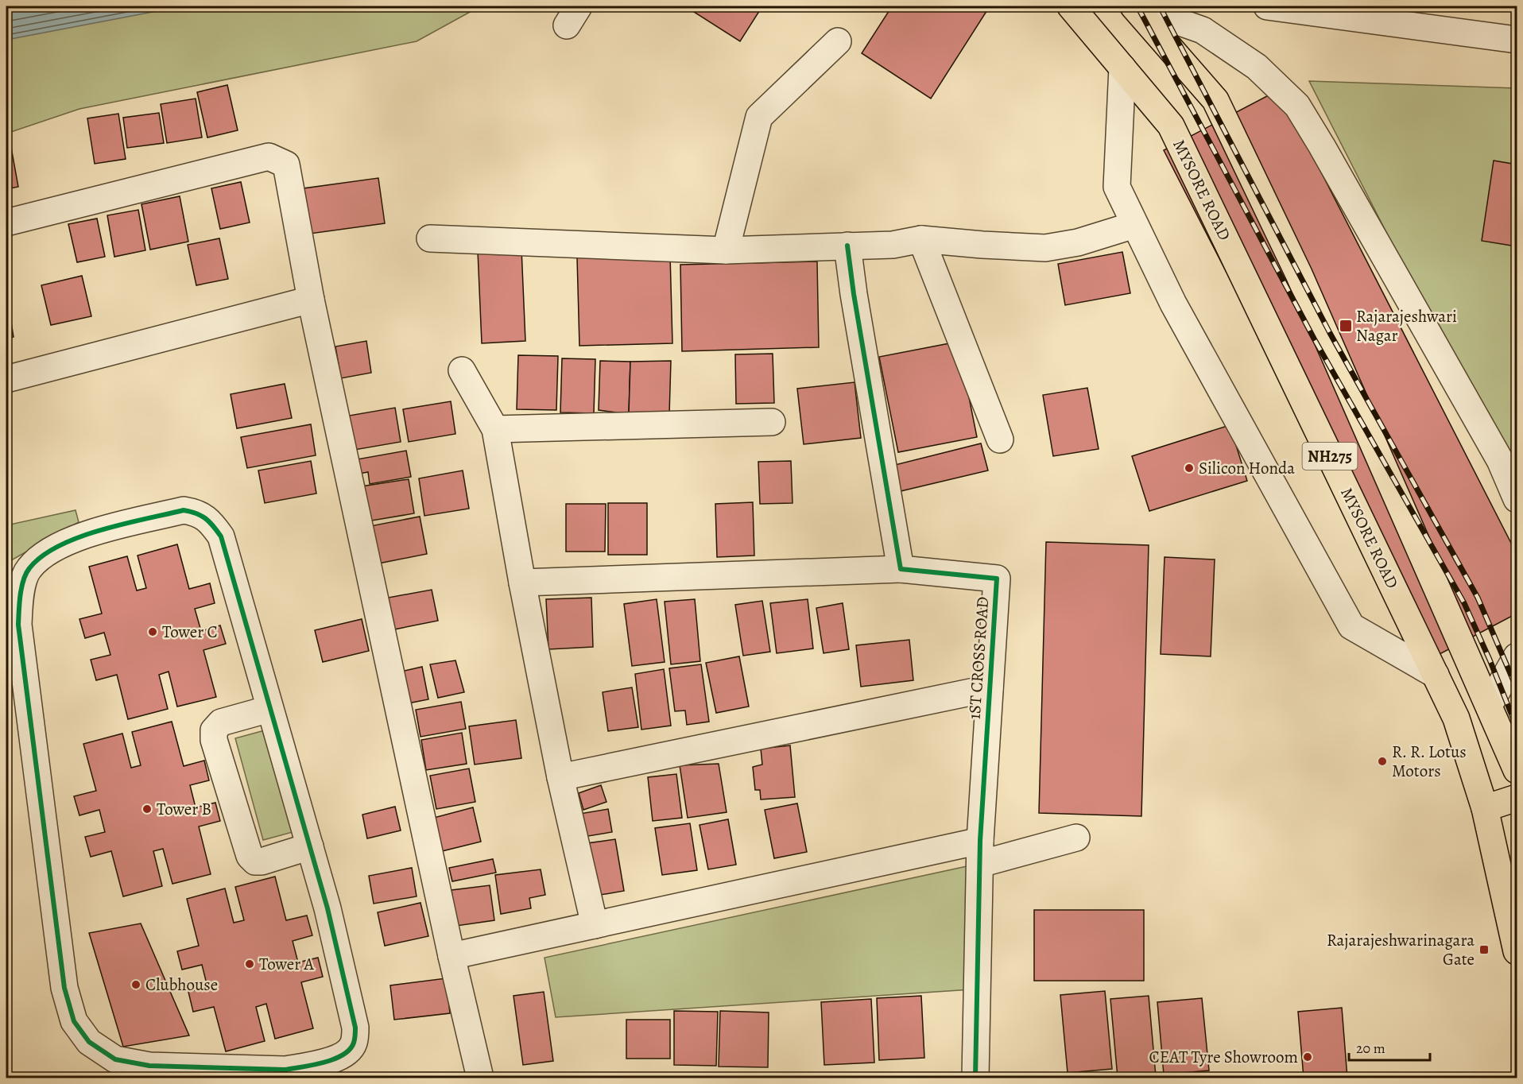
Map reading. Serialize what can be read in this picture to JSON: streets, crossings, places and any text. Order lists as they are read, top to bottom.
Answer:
{
  "streets": {
    "main road": ["MYSORE ROAD", "NH275"],
    "street": ["1ST CROSS ROAD"]
  },
  "places": {
    "transit": ["Rajarajeshwari Nagar", "Rajarajeshwarinagara Gate"],
    "other": [
      "Silicon Honda",
      "Tower C",
      "R. R. Lotus Motors",
      "Tower B",
      "Tower A",
      "Clubhouse",
      "CEAT Tyre Showroom"
    ]
  },
  "scale_bar": "20 m"
}
